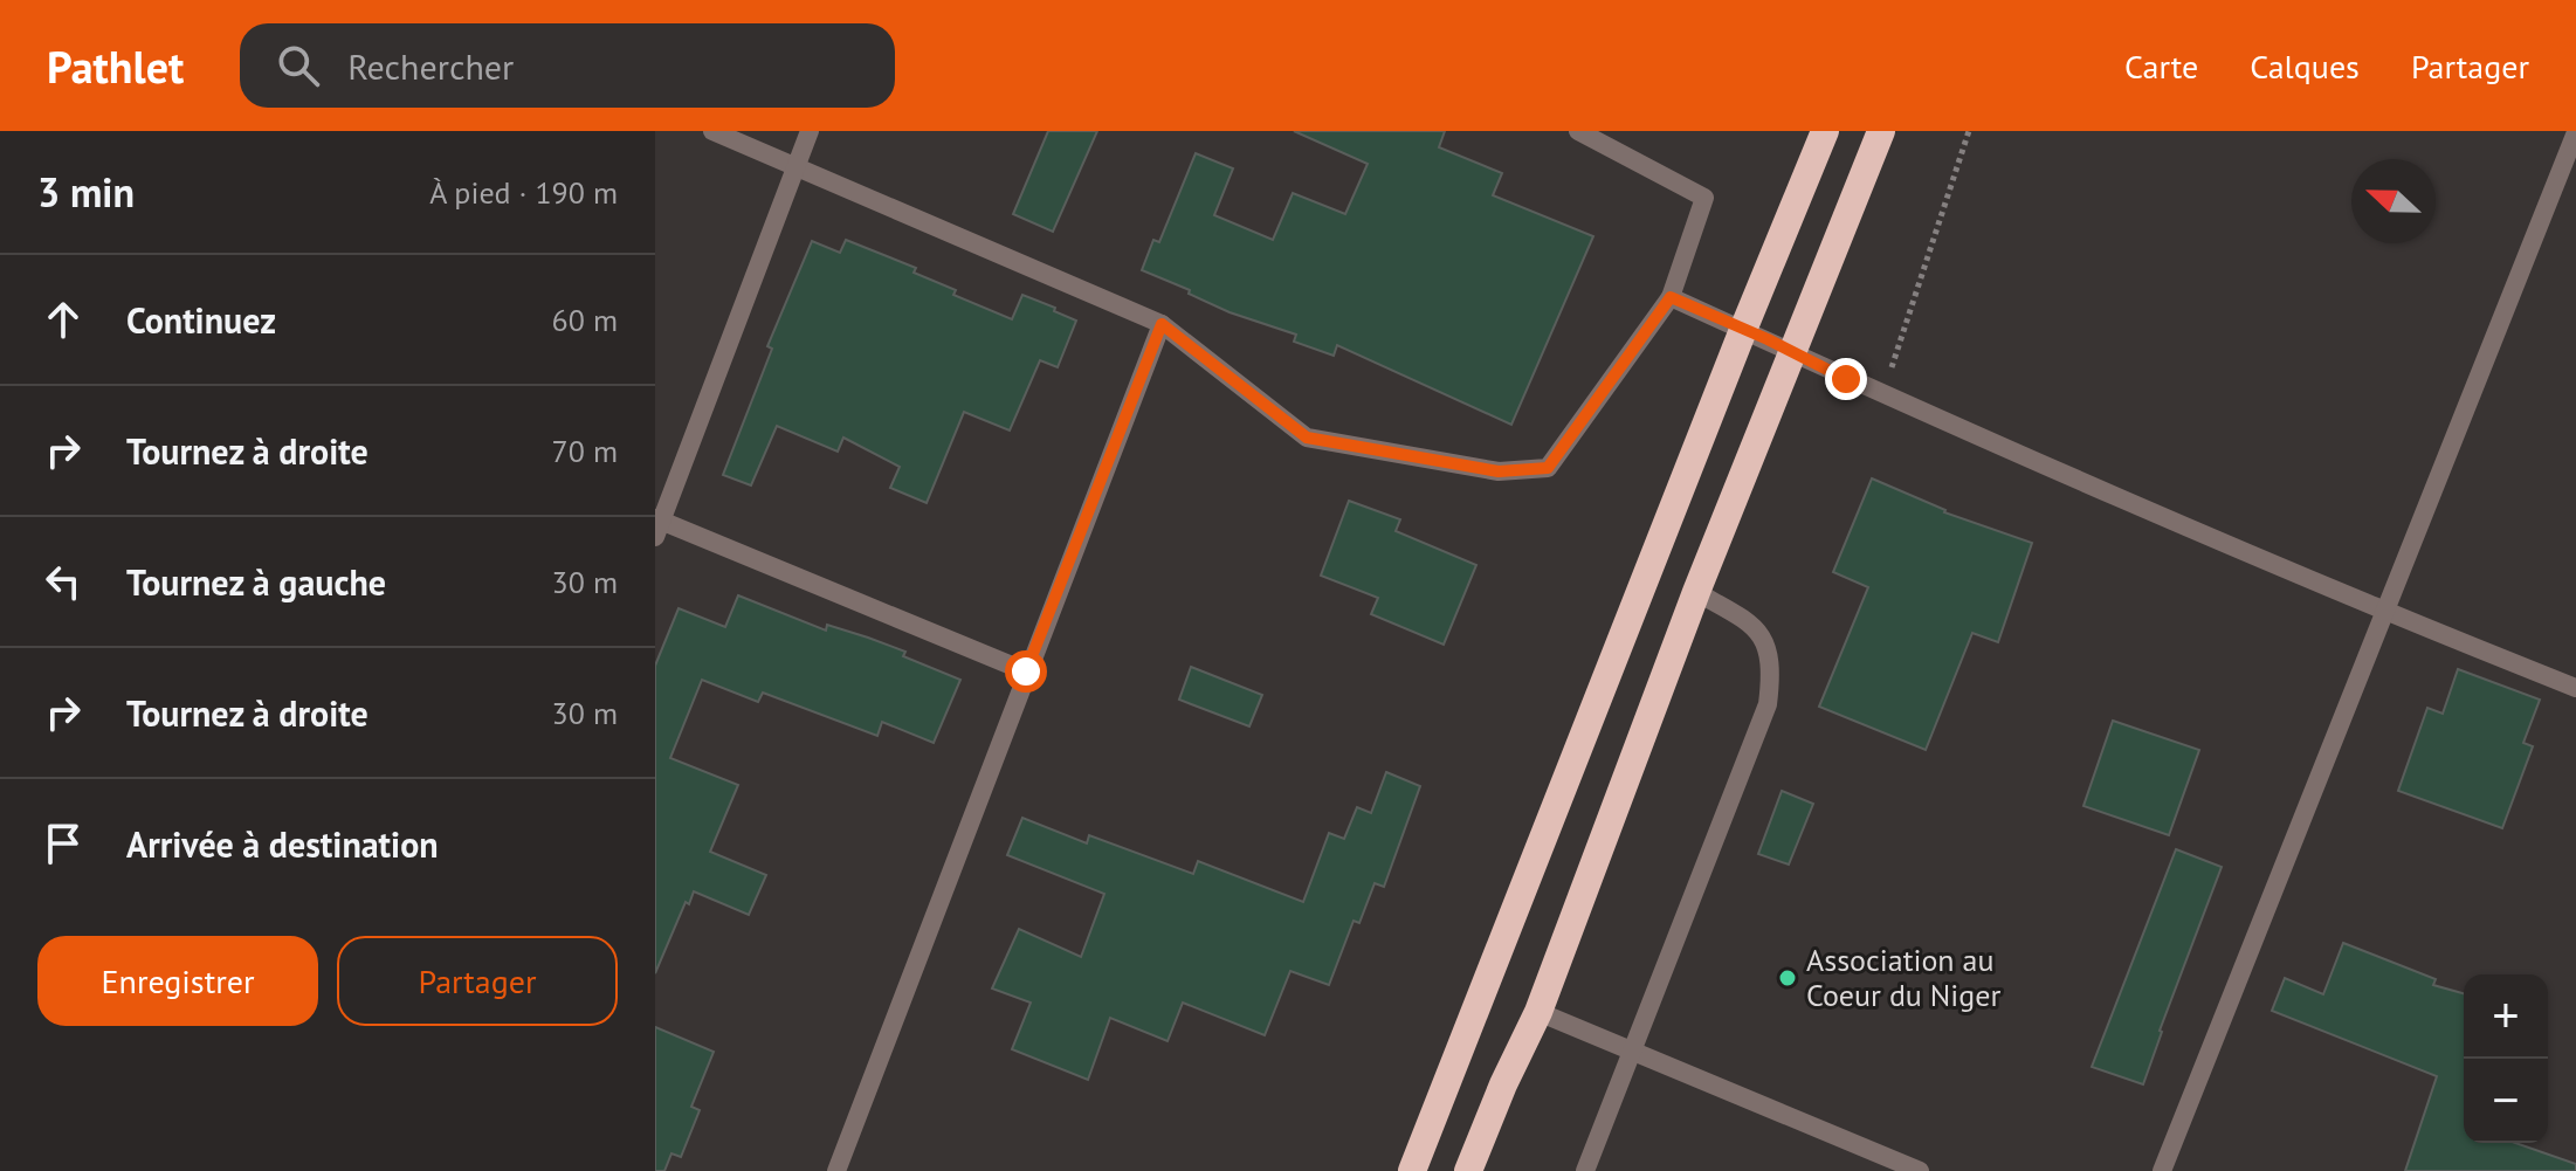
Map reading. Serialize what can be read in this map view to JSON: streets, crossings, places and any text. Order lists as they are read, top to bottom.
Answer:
{
  "places": ["Association au Coeur du Niger"],
  "north": "left",
  "page": {
    "header": "Pathlet",
    "search": "Rechercher",
    "nav": ["Carte", "Calques", "Partager"],
    "heading": ["3 min", "À pied · 190 m"],
    "list": [
      ["Continuez", "60 m"],
      ["Tournez à droite", "70 m"],
      ["Tournez à gauche", "30 m"],
      ["Tournez à droite", "30 m"],
      "Arrivée à destination"
    ],
    "buttons": ["Enregistrer", "Partager"],
    "map_buttons": ["+", "−"]
  }
}
